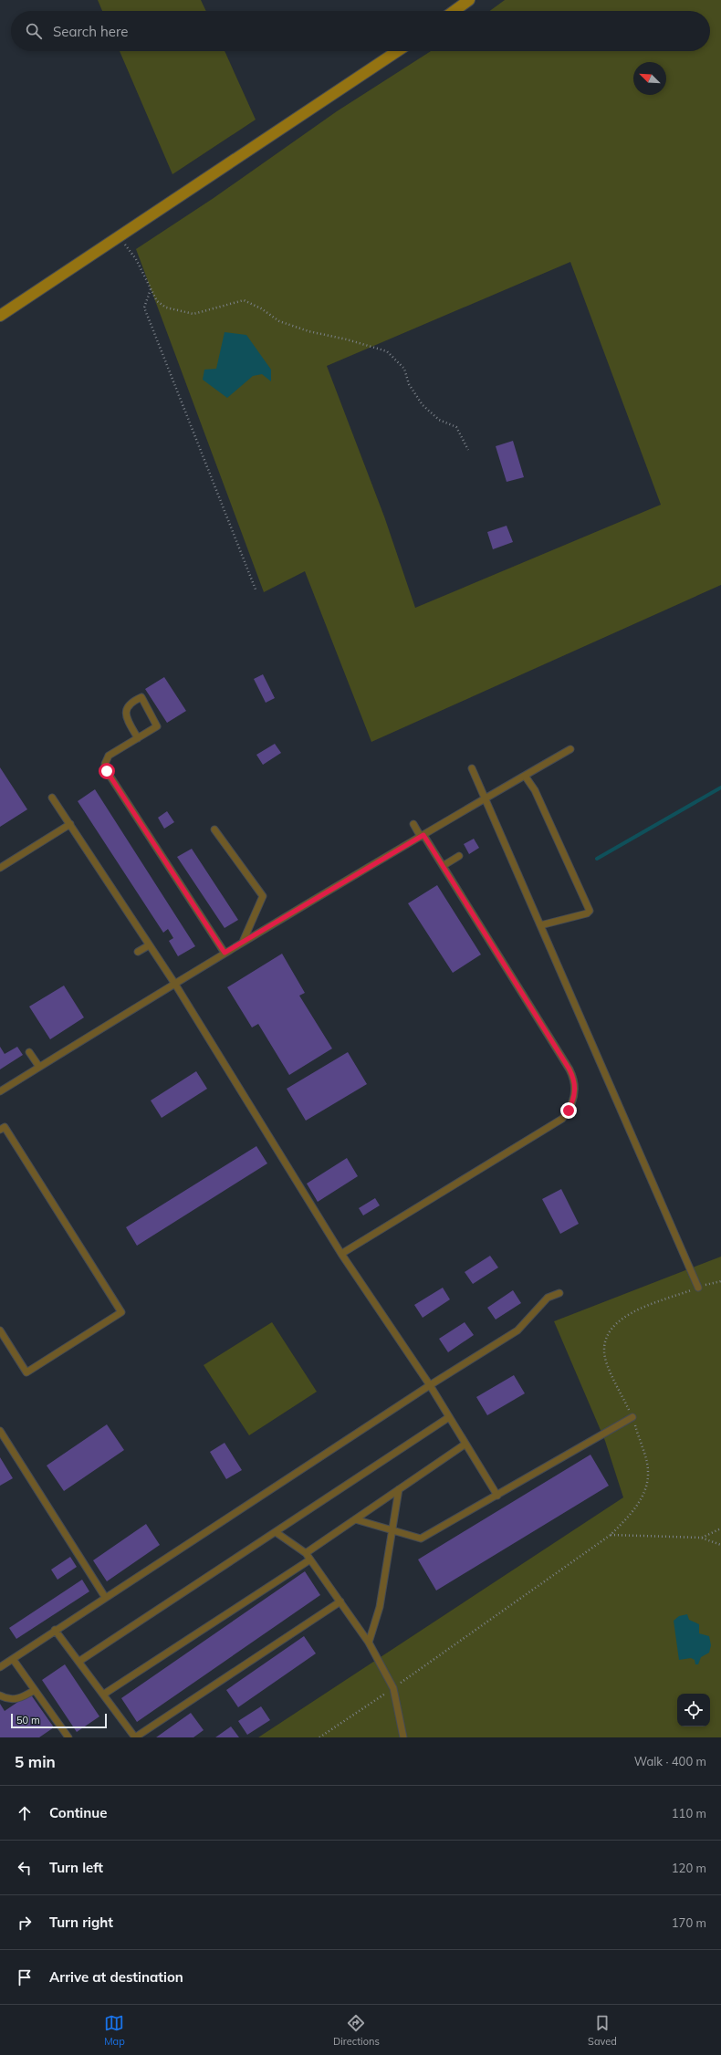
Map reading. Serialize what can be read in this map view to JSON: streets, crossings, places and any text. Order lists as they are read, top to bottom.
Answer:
{
  "scale_bar": "50 m",
  "north": "top left",
  "page": {
    "search": "Search here",
    "scale": "50 m",
    "heading": ["5 min", "Walk · 400 m"],
    "list": [
      ["Continue", "110 m"],
      ["Turn left", "120 m"],
      ["Turn right", "170 m"],
      "Arrive at destination"
    ],
    "nav": ["Map", "Directions", "Saved"]
  }
}
